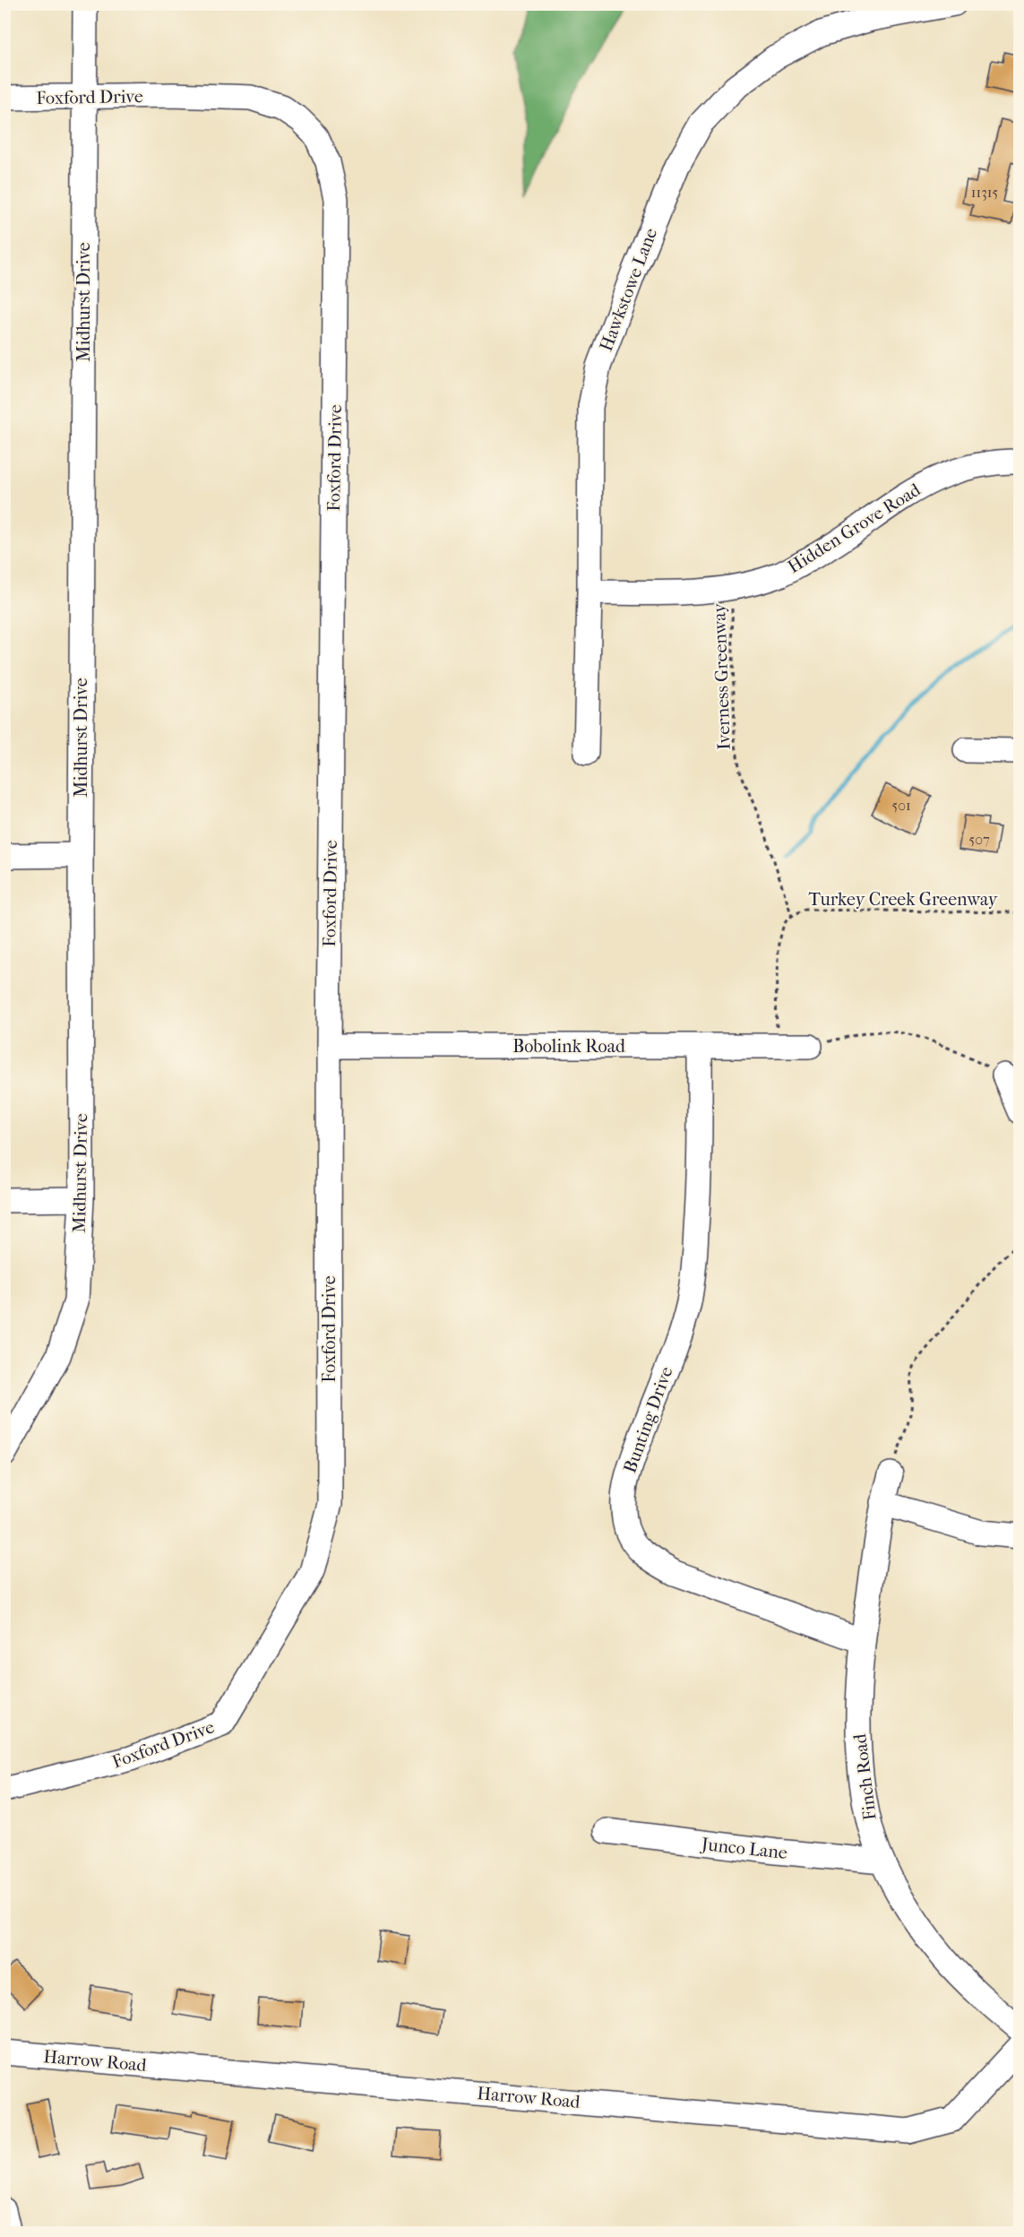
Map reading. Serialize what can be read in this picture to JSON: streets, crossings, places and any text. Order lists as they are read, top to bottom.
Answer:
{
  "streets": {
    "street": [
      "Foxford Drive",
      "Hawkstowe Lane",
      "Midhurst Drive",
      "Hidden Grove Road",
      "Bobolink Road",
      "Bunting Drive",
      "Finch Road",
      "Junco Lane",
      "Harrow Road"
    ],
    "path": ["Iverness Greenway", "Turkey Creek Greenway"]
  },
  "crossings": [
    ["Foxford Drive", "Midhurst Drive"],
    ["Foxford Drive", "Bobolink Road"],
    ["Hawkstowe Lane", "Hidden Grove Road"],
    ["Hidden Grove Road", "Iverness Greenway"],
    ["Iverness Greenway", "Turkey Creek Greenway"],
    ["Turkey Creek Greenway", "Bobolink Road"],
    ["Bobolink Road", "Bunting Drive"],
    ["Bunting Drive", "Finch Road"],
    ["Finch Road", "Junco Lane"]
  ],
  "house_numbers": ["11315", "501", "507"]
}
